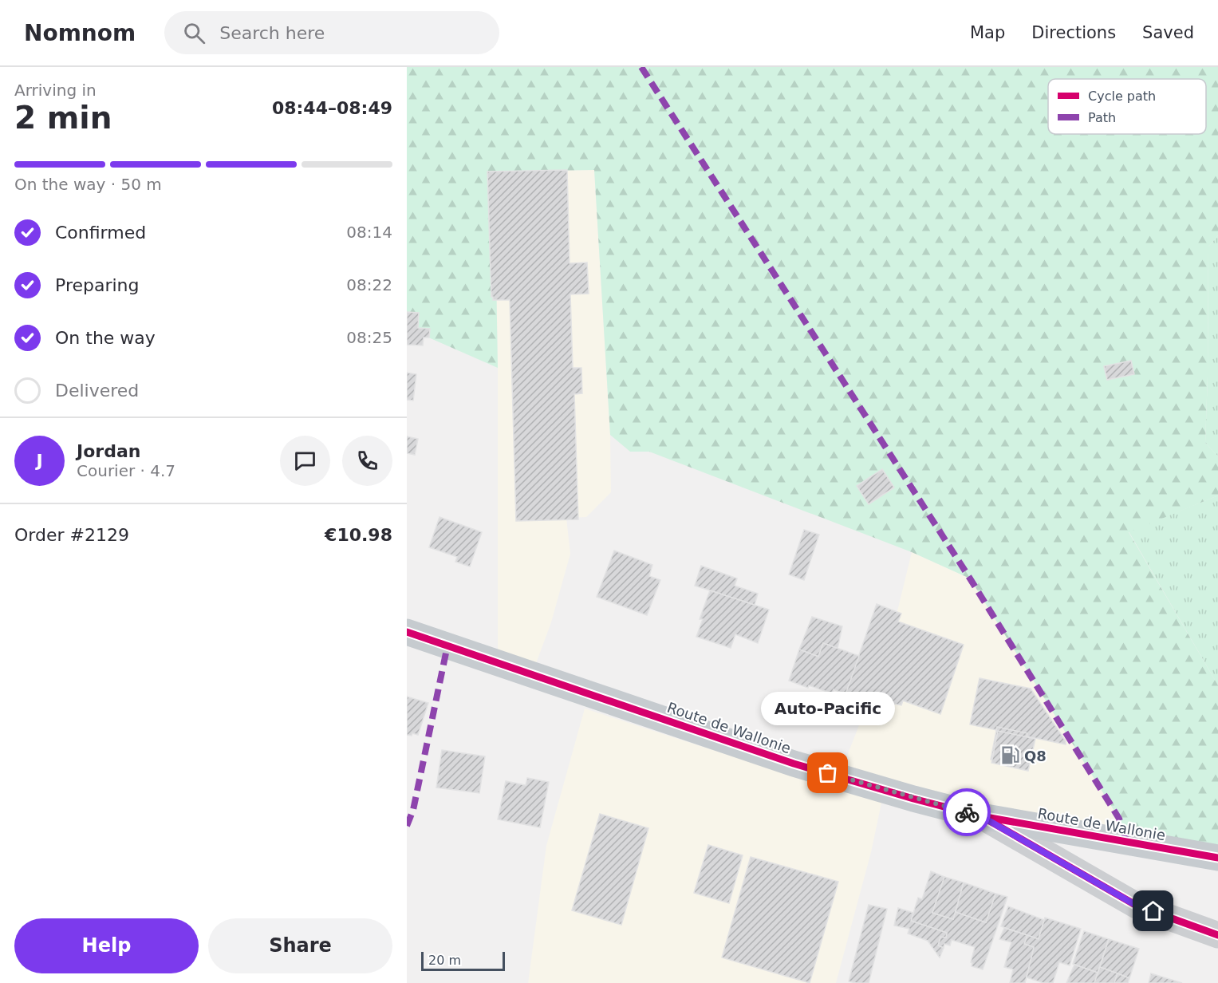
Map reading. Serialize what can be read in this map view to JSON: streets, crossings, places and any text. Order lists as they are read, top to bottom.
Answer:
{
  "streets": {
    "main road": ["Route de Wallonie"]
  },
  "places": {
    "fuel station": ["Q8"],
    "other": ["Auto-Pacific"]
  },
  "legend": ["Cycle path", "Path"],
  "scale_bar": "20 m",
  "page": {
    "header": "Nomnom",
    "search": "Search here",
    "nav": ["Map", "Directions", "Saved"],
    "heading": ["2 min", "Arriving in", "08:44–08:49"],
    "panel": [
      "Jordan",
      "Courier · 4.7",
      "Order #2129",
      "€10.98"
    ],
    "bar": "On the way · 50 m",
    "list": [
      ["Confirmed", "08:14"],
      ["Preparing", "08:22"],
      ["On the way", "08:25"],
      "Delivered"
    ],
    "round": "J",
    "bubble": "Auto-Pacific",
    "buttons": ["Help", "Share"],
    "scale": "20 m"
  }
}
